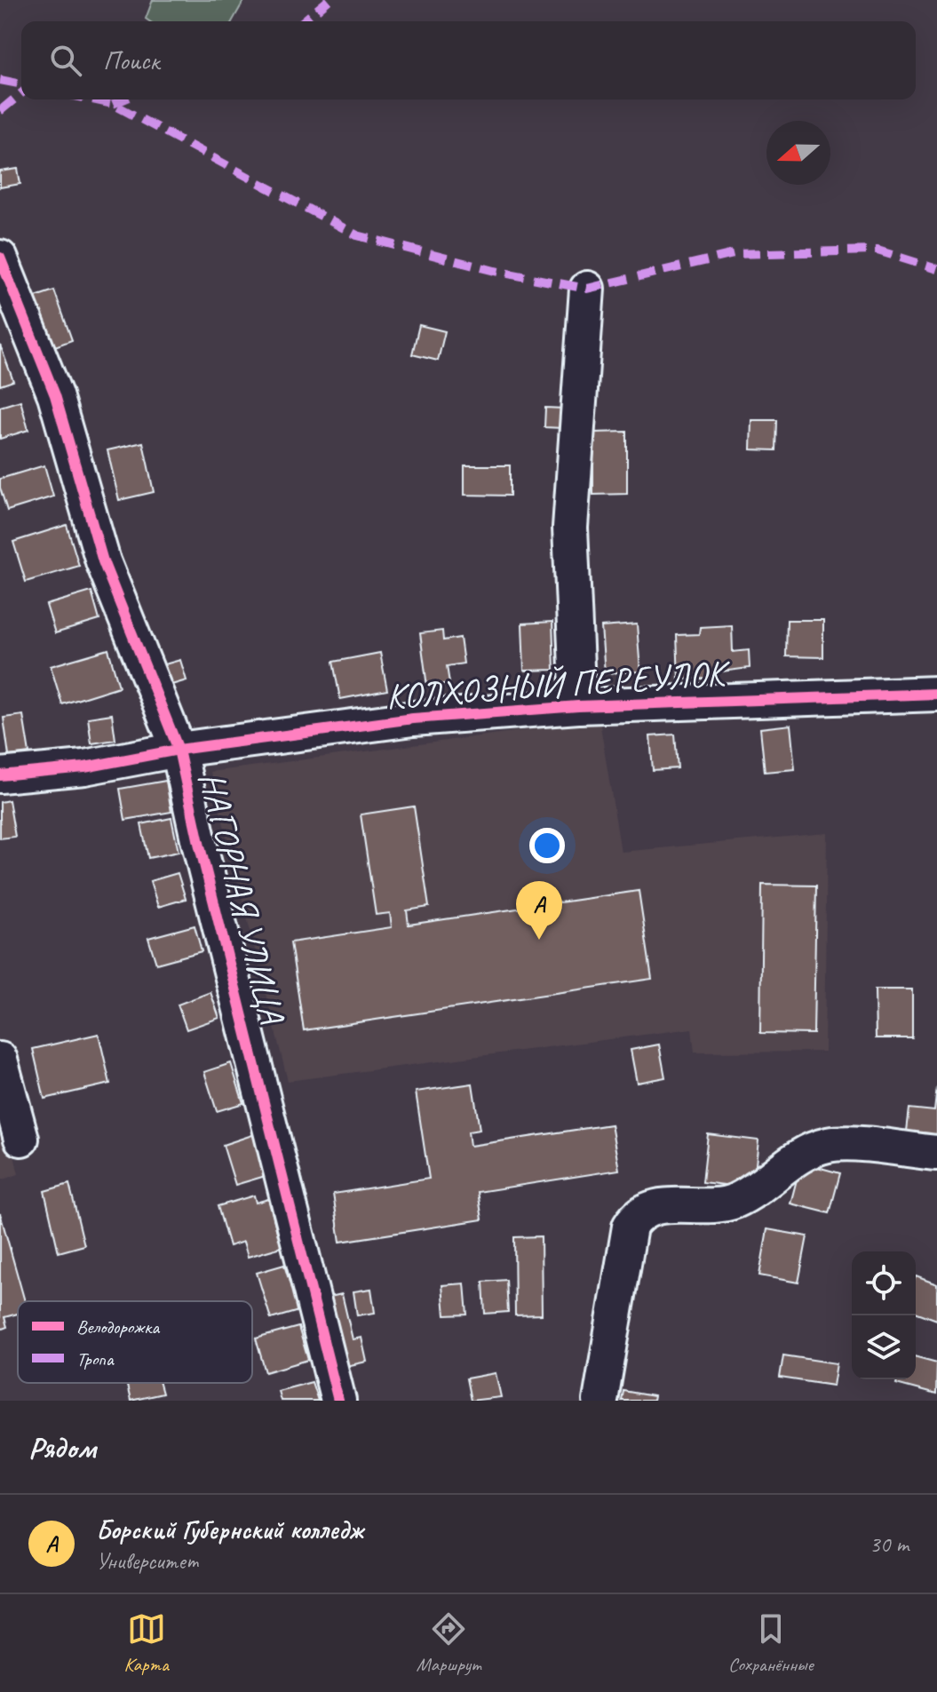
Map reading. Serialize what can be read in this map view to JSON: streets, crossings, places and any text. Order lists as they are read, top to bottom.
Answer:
{
  "streets": {
    "street": ["КОЛХОЗНЫЙ ПЕРЕУЛОК", "НАГОРНАЯ УЛИЦА"]
  },
  "crossings": [
    ["КОЛХОЗНЫЙ ПЕРЕУЛОК", "НАГОРНАЯ УЛИЦА"]
  ],
  "legend": ["Велодорожка", "Тропа"],
  "north": "left",
  "page": {
    "search": "Поиск",
    "pins": "A",
    "heading": "Рядом",
    "list": [
      {
        "mark": "A",
        "name": "Борский Губернский колледж",
        "note": "Университет",
        "value": "30 m"
      }
    ],
    "nav": ["Карта", "Маршрут", "Сохранённые"]
  }
}
